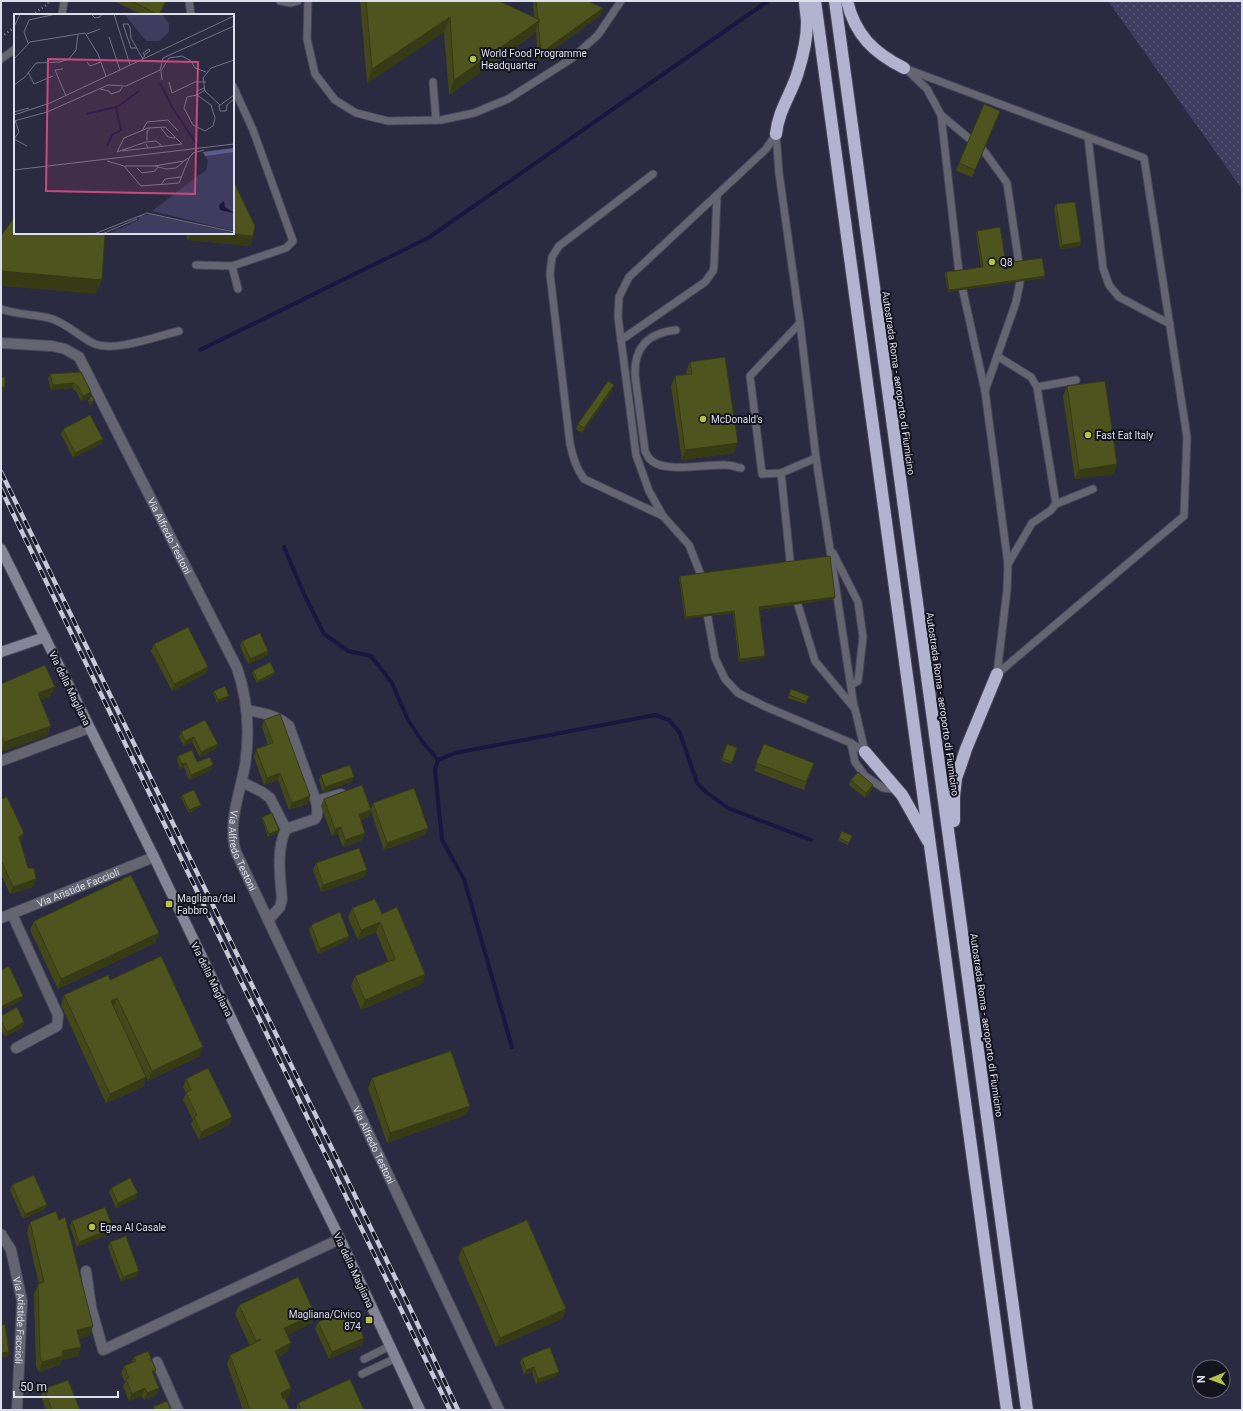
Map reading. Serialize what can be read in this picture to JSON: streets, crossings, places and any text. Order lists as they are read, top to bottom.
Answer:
{
  "streets": {
    "highway": ["Autostrada Roma - aeroporto di Fiumicino"],
    "main road": ["Via della Magliana"],
    "street": ["Via Alfredo Testoni", "Via Aristide Faccioli"]
  },
  "crossings": [
    ["Via della Magliana", "Via Aristide Faccioli"]
  ],
  "places": {
    "other": [
      "World Food Programme Headquarter",
      "Q8",
      "McDonald's",
      "Fast Eat Italy",
      "Egea Al Casale"
    ],
    "transit": ["Magliana/dal Fabbro", "Magliana/Civico 874"]
  },
  "scale_bar": "50 m",
  "north": "left"
}
